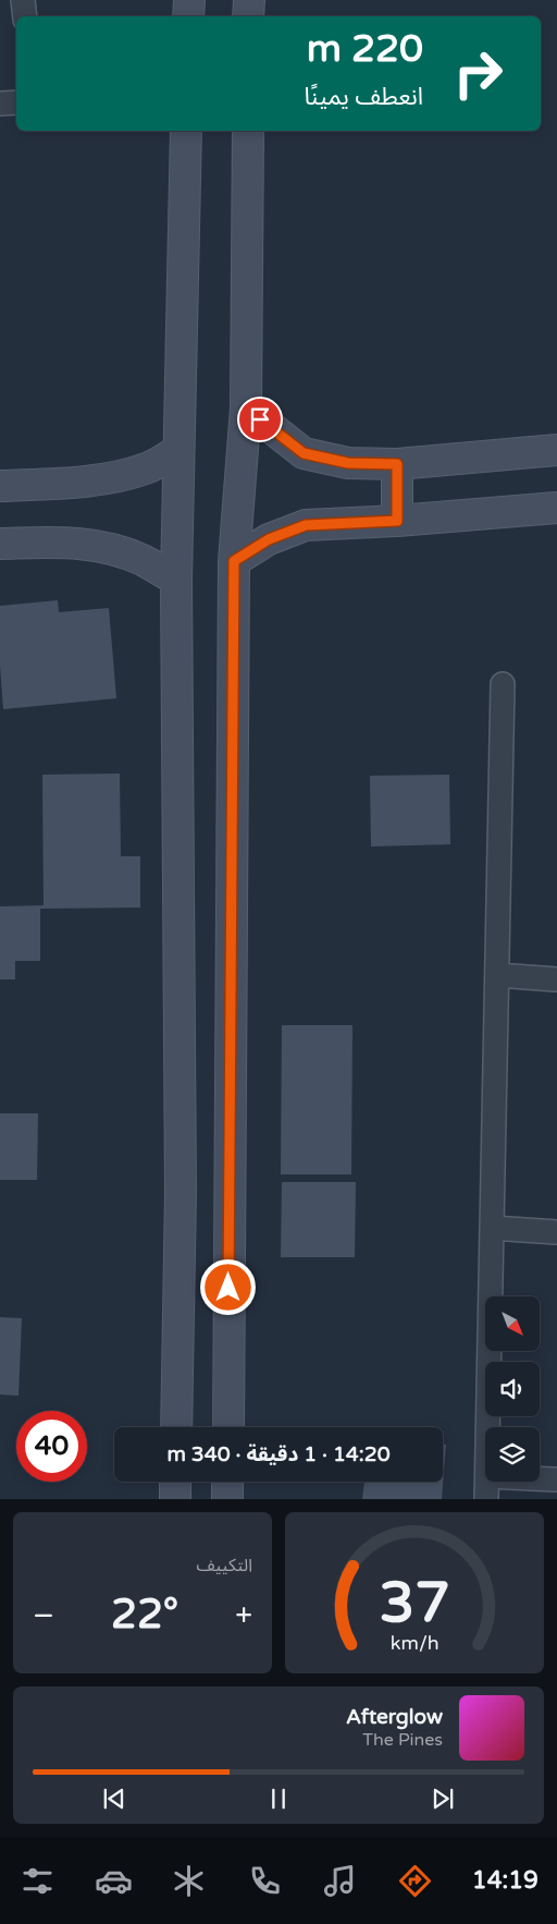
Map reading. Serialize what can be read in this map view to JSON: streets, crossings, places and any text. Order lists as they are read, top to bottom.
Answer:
{
  "north": "bottom right",
  "page": {
    "turn": ["220 m", "انعطف يمينًا"],
    "limit": "40",
    "trip": "14:20 · 1 دقيقة · 340 m",
    "tile": "التكييف",
    "heat": ["−", "22°", "+"],
    "song": ["Afterglow", "The Pines"],
    "tabs": "14:19",
    "gauge": ["37", "km/h"]
  }
}
